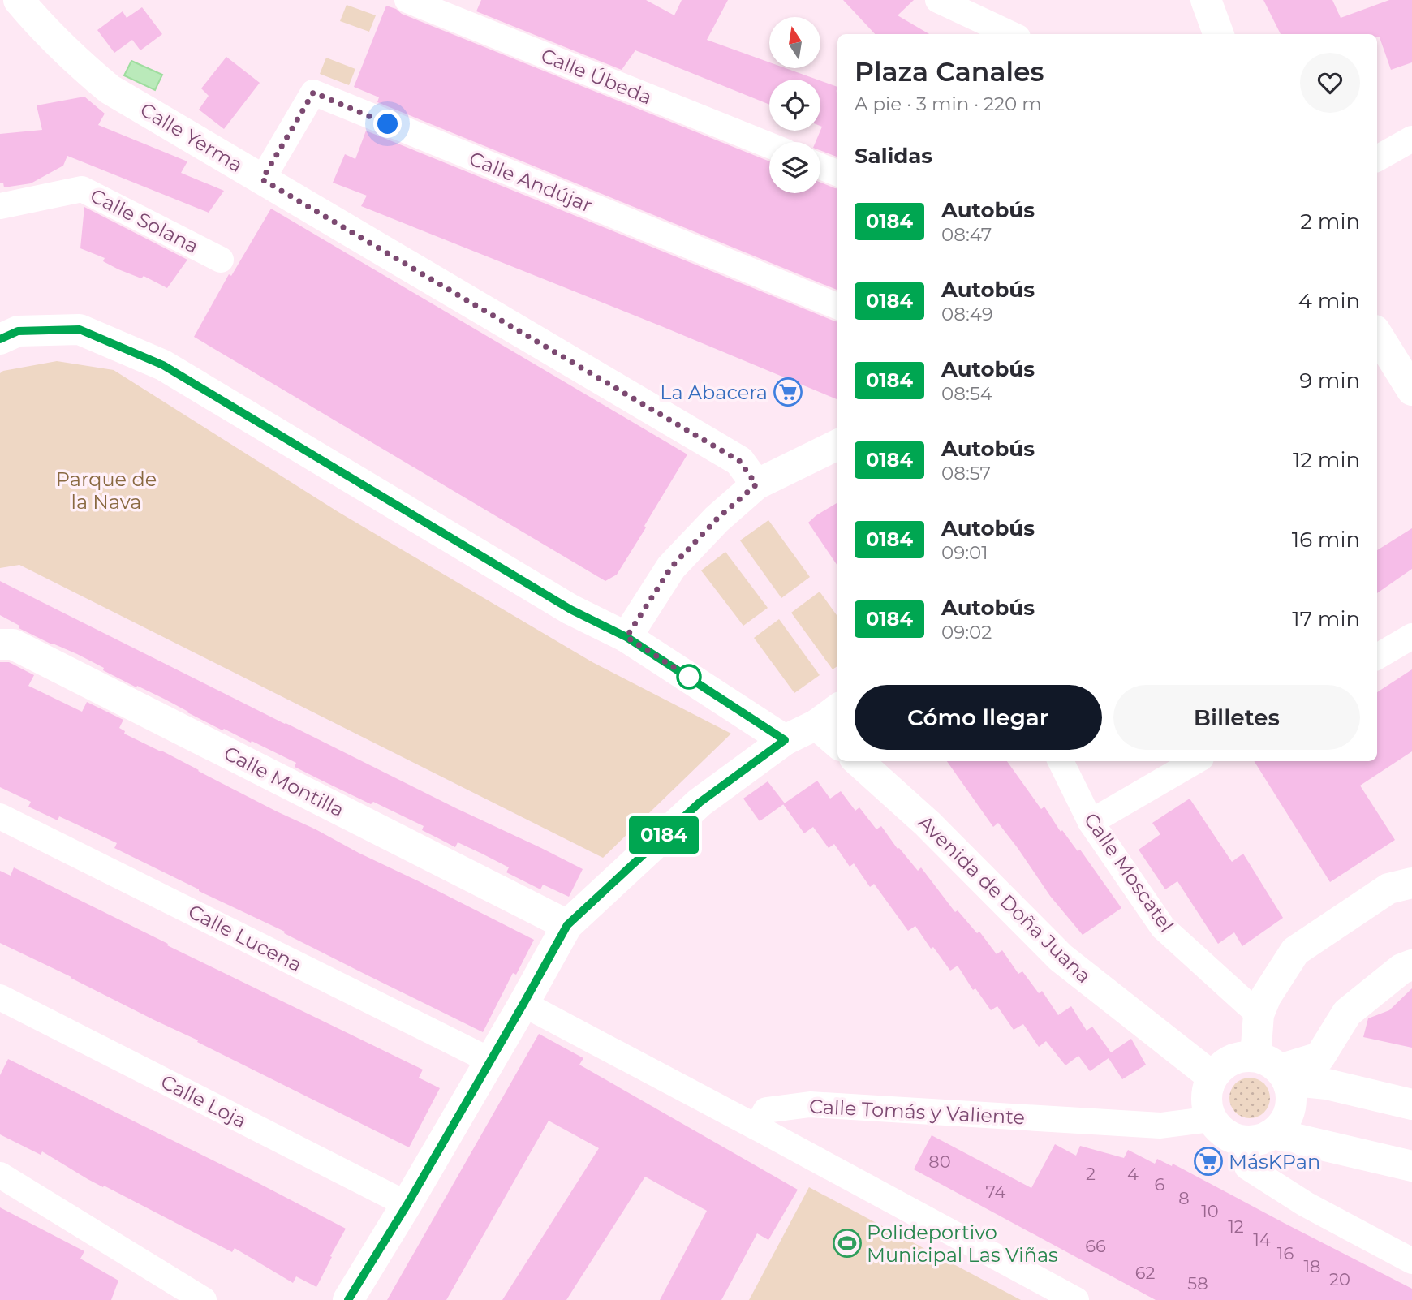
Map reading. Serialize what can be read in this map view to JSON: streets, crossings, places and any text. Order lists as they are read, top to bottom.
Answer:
{
  "streets": {
    "street": [
      "Calle Úbeda",
      "Calle Yerma",
      "Calle Andújar",
      "Calle Solana",
      "Calle Montilla",
      "Calle Moscatel",
      "Avenida de Doña Juana",
      "Calle Lucena",
      "Calle Loja",
      "Calle Tomás y Valiente"
    ]
  },
  "crossings": [
    ["Calle Yerma", "Calle Andújar"],
    ["Avenida de Doña Juana", "Calle Tomás y Valiente"]
  ],
  "parks": ["Parque de la Nava"],
  "places": {
    "supermarket": ["La Abacera", "MásKPan"],
    "sports": ["Polideportivo Municipal Las Viñas"]
  },
  "lines": ["bus line 0184"],
  "house_numbers": [
    "80",
    "2",
    "4",
    "6",
    "74",
    "8",
    "10",
    "12",
    "14",
    "66",
    "16",
    "18",
    "62",
    "20",
    "58"
  ],
  "north": "top",
  "page": {
    "on_map": "0184",
    "heading": [
      ["Plaza Canales", "A pie · 3 min · 220 m"],
      "Salidas"
    ],
    "list": [
      {
        "mark": "0184",
        "name": "Autobús",
        "note": "08:47",
        "value": "2 min"
      },
      {
        "mark": "0184",
        "name": "Autobús",
        "note": "08:49",
        "value": "4 min"
      },
      {
        "mark": "0184",
        "name": "Autobús",
        "note": "08:54",
        "value": "9 min"
      },
      {
        "mark": "0184",
        "name": "Autobús",
        "note": "08:57",
        "value": "12 min"
      },
      {
        "mark": "0184",
        "name": "Autobús",
        "note": "09:01",
        "value": "16 min"
      },
      {
        "mark": "0184",
        "name": "Autobús",
        "note": "09:02",
        "value": "17 min"
      }
    ],
    "buttons": ["Cómo llegar", "Billetes"]
  }
}
